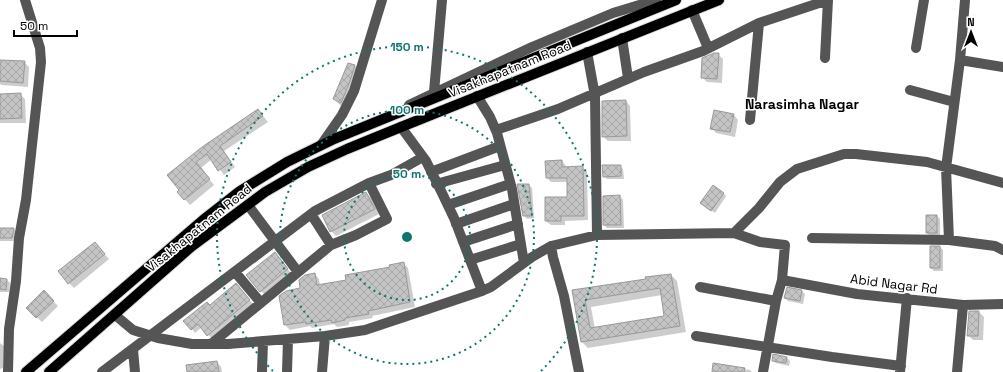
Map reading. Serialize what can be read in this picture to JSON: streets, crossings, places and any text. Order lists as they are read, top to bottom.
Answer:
{
  "streets": {
    "main road": ["Visakhapatnam Road"],
    "street": ["Abid Nagar Rd"]
  },
  "districts": ["Narasimha Nagar"],
  "scale_bar": "50 m",
  "north": "top",
  "rings": ["150 m", "100 m", "50 m"]
}
